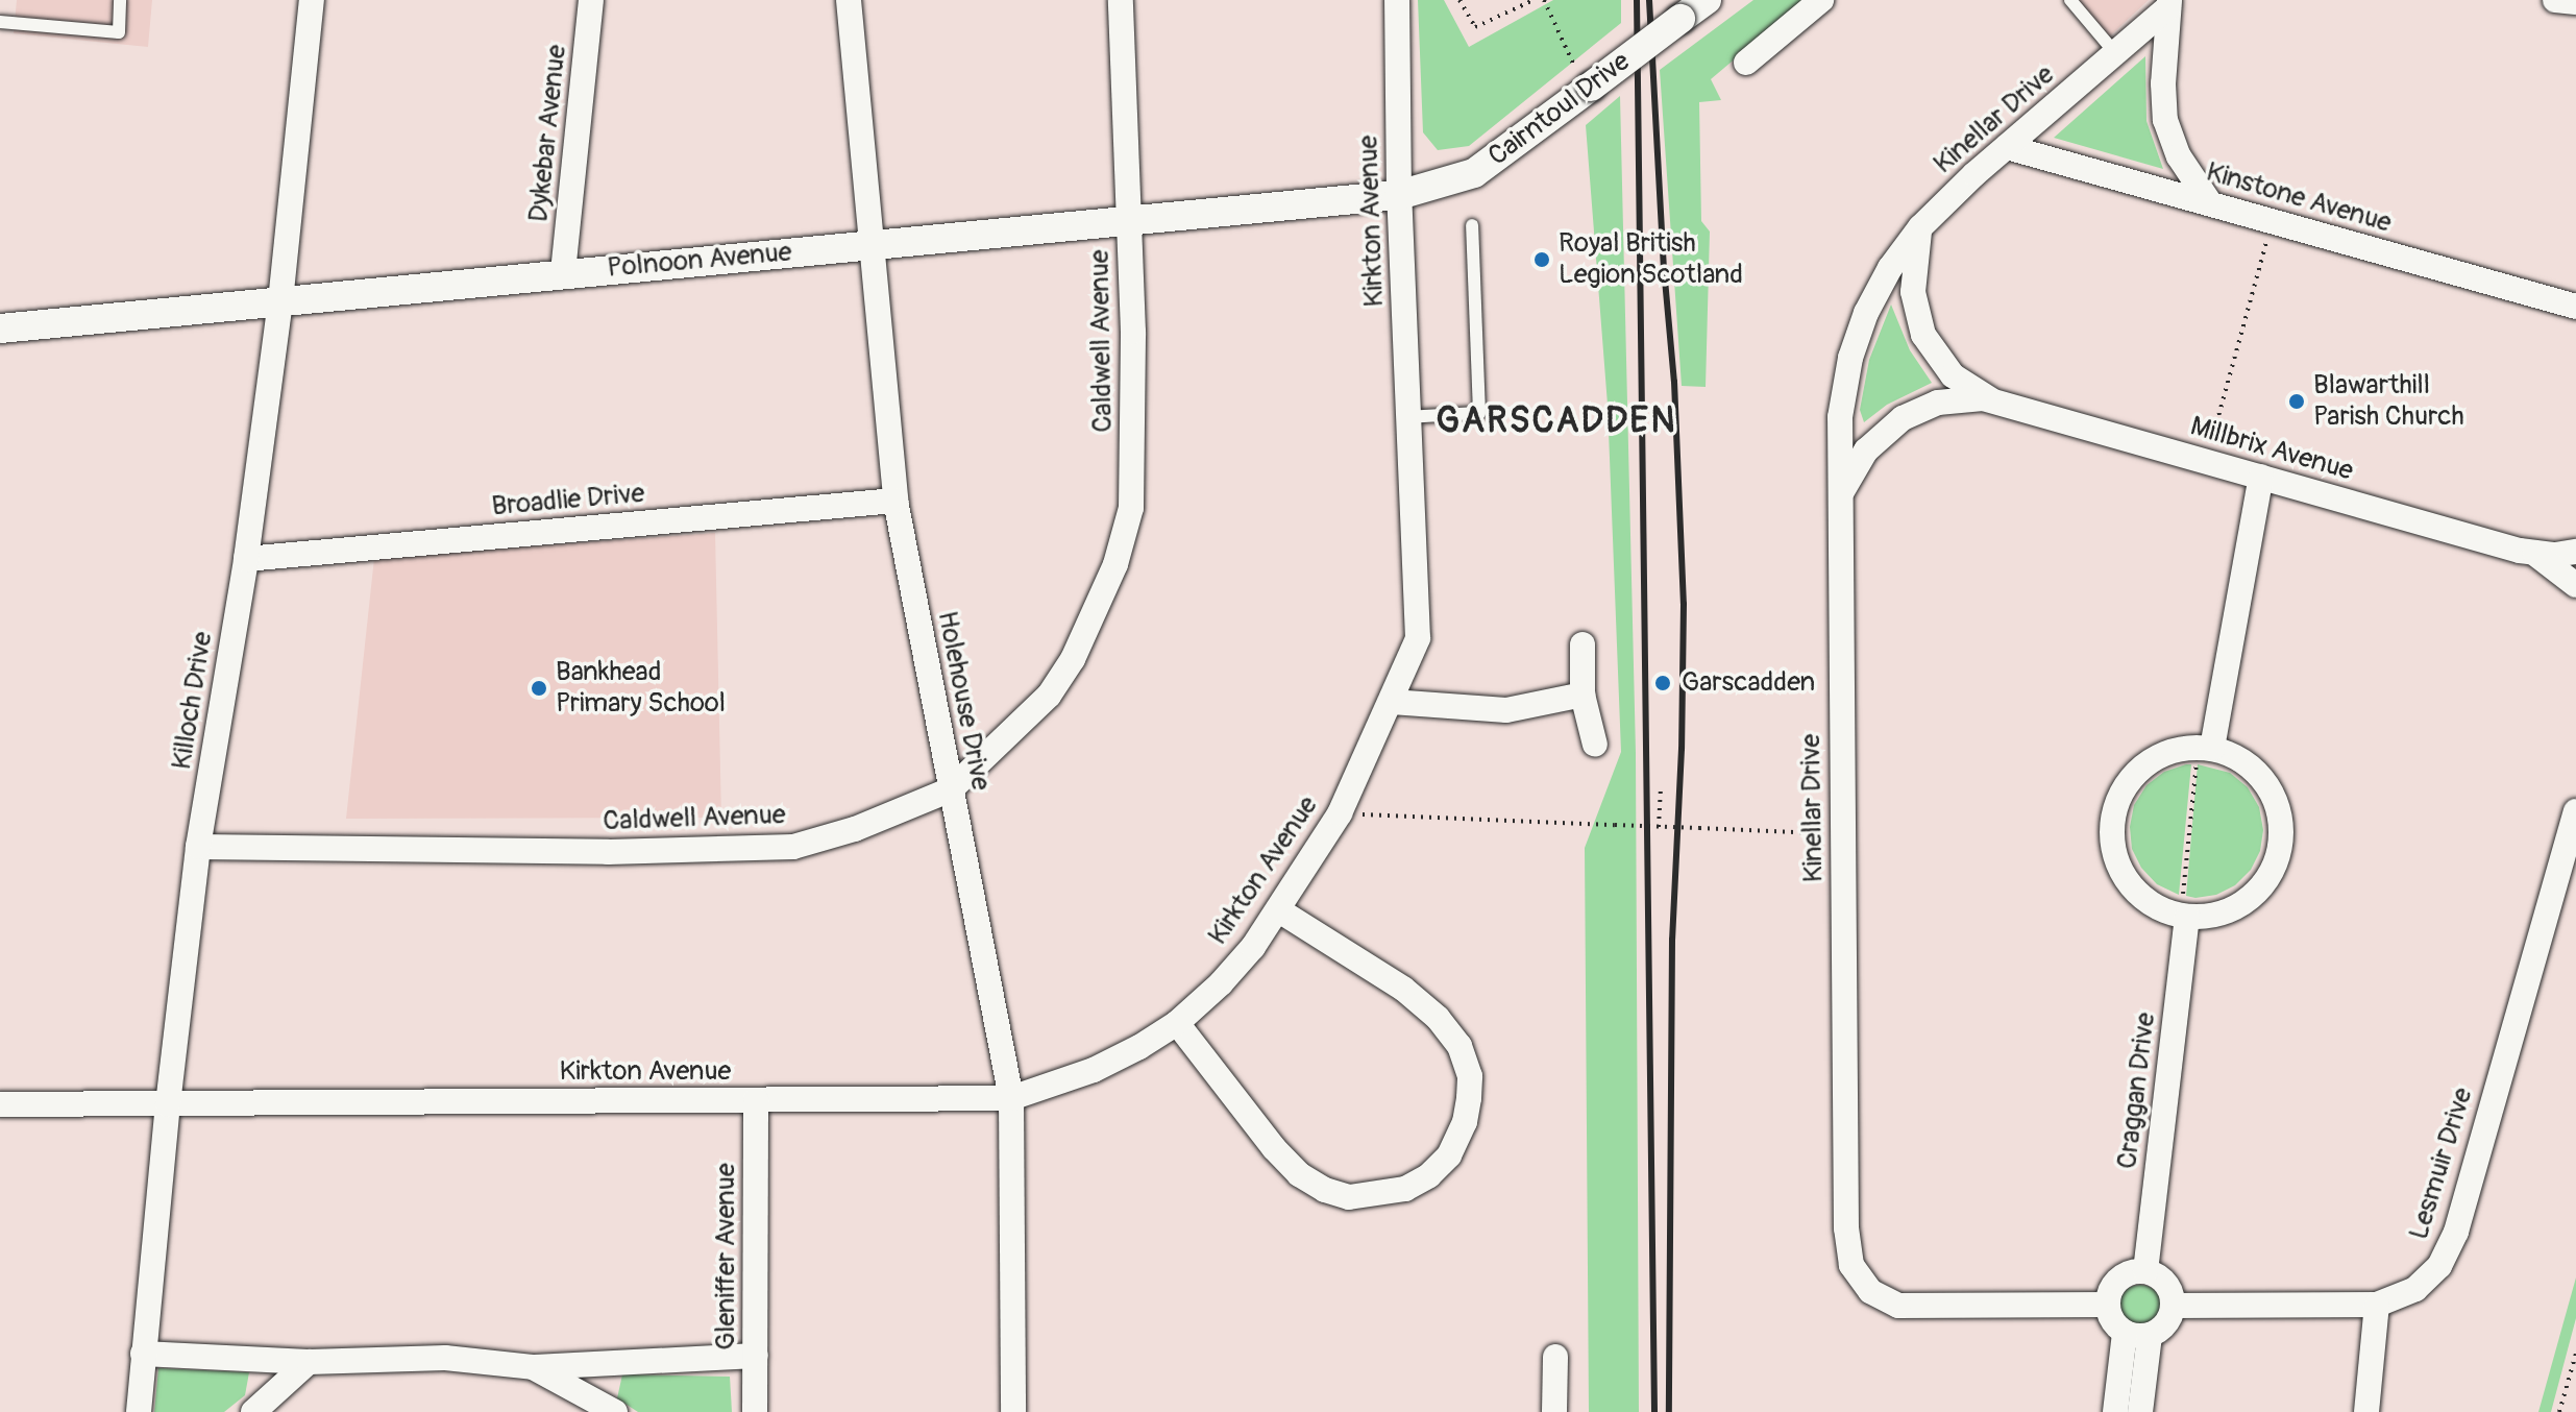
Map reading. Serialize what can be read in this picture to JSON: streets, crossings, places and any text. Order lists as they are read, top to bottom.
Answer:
{
  "streets": {
    "street": [
      "Cairntoul Drive",
      "Kinellar Drive",
      "Dykebar Avenue",
      "Kinstone Avenue",
      "Kirkton Avenue",
      "Polnoon Avenue",
      "Caldwell Avenue",
      "Millbrix Avenue",
      "Broadlie Drive",
      "Killoch Drive",
      "Holehouse Drive",
      "Craggan Drive",
      "Lesmuir Drive",
      "Gleniffer Avenue"
    ]
  },
  "crossings": [
    ["Cairntoul Drive", "Kirkton Avenue"],
    ["Cairntoul Drive", "Polnoon Avenue"],
    ["Kinellar Drive", "Kinstone Avenue"],
    ["Kinellar Drive", "Millbrix Avenue"],
    ["Kinellar Drive", "Craggan Drive"],
    ["Kinellar Drive", "Lesmuir Drive"],
    ["Dykebar Avenue", "Polnoon Avenue"],
    ["Kirkton Avenue", "Polnoon Avenue"],
    ["Kirkton Avenue", "Killoch Drive"],
    ["Kirkton Avenue", "Holehouse Drive"],
    ["Kirkton Avenue", "Gleniffer Avenue"],
    ["Polnoon Avenue", "Caldwell Avenue"],
    ["Polnoon Avenue", "Killoch Drive"],
    ["Polnoon Avenue", "Holehouse Drive"],
    ["Caldwell Avenue", "Killoch Drive"],
    ["Caldwell Avenue", "Holehouse Drive"],
    ["Broadlie Drive", "Killoch Drive"],
    ["Broadlie Drive", "Holehouse Drive"],
    ["Craggan Drive", "Lesmuir Drive"]
  ],
  "districts": ["GARSCADDEN"],
  "places": [
    "Royal British Legion Scotland",
    "Blawarthill Parish Church",
    "Garscadden",
    "Bankhead Primary School"
  ]
}
